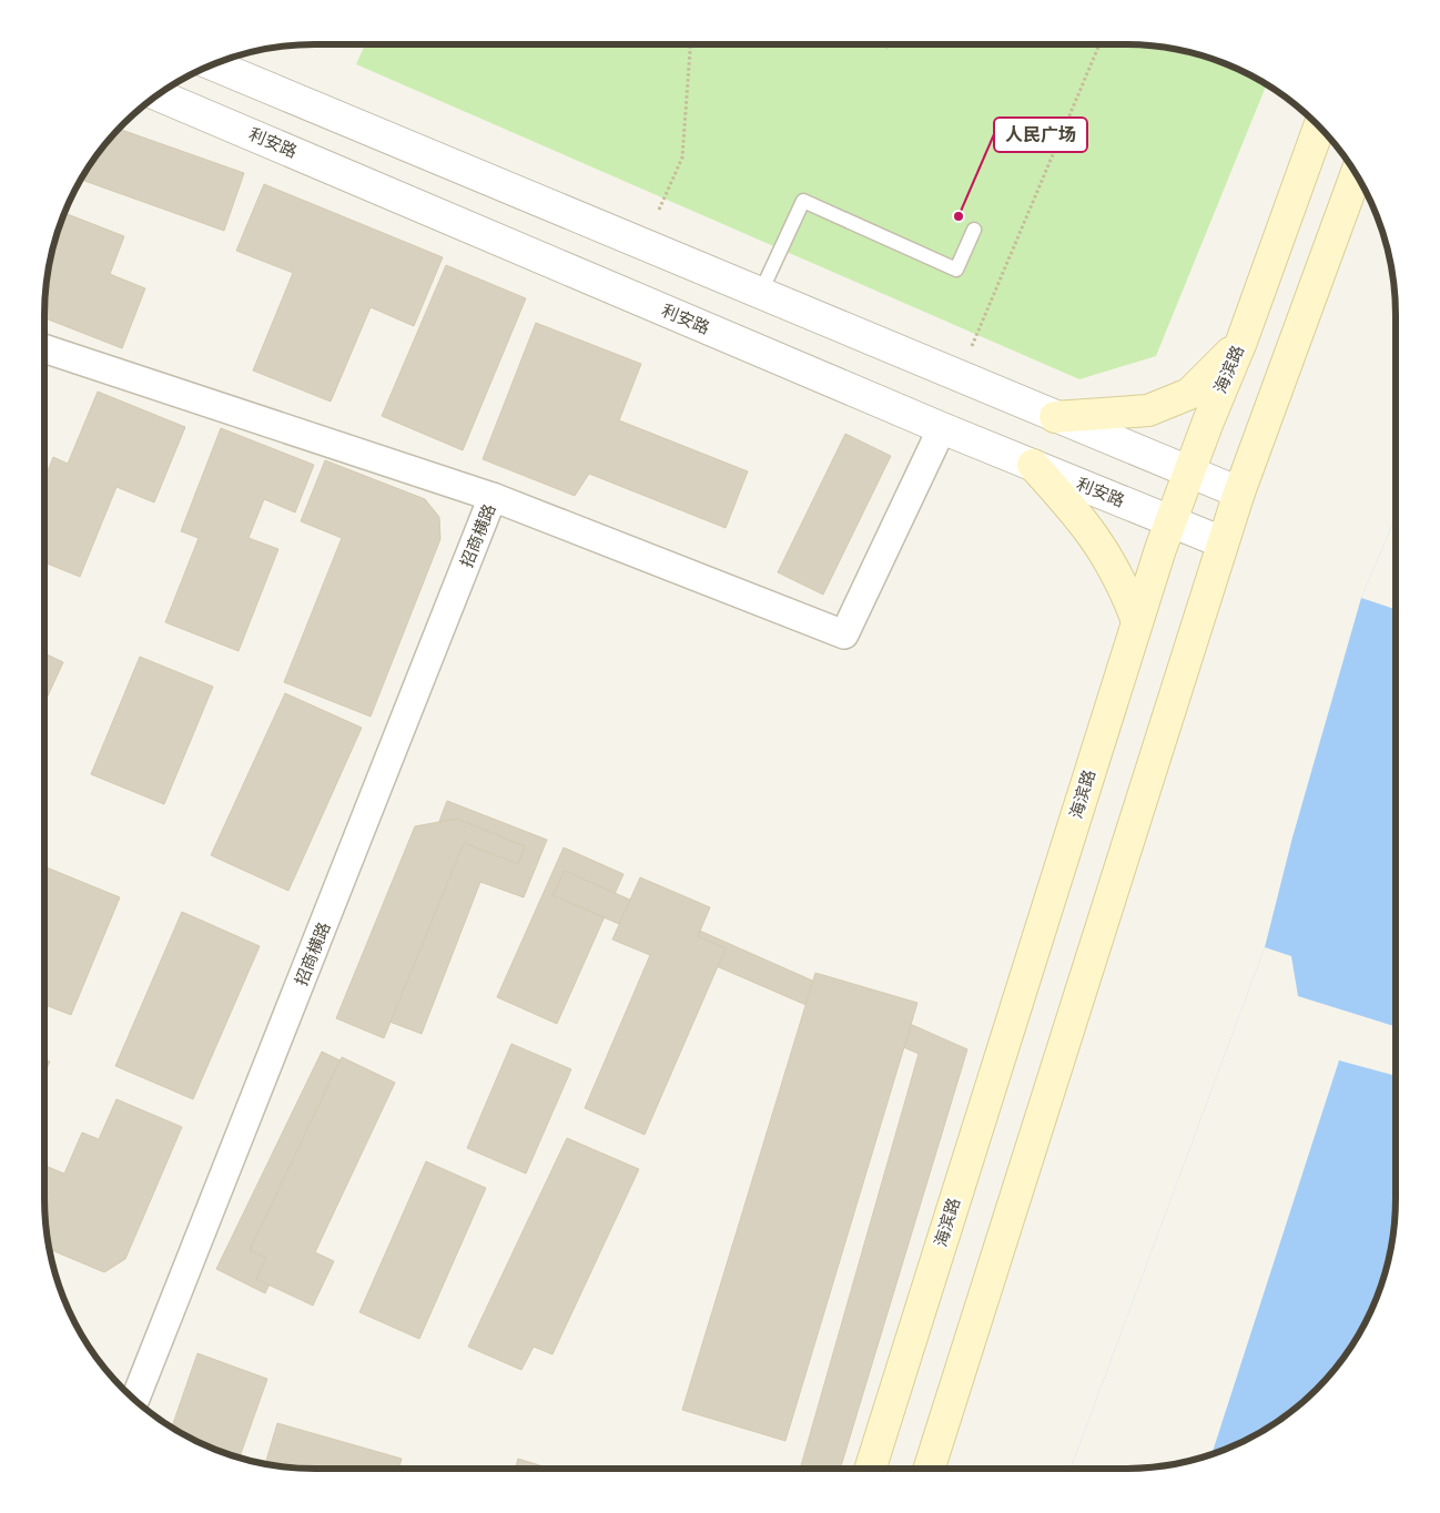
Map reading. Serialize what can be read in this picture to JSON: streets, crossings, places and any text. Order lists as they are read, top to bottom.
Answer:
{
  "streets": {
    "main road": ["海滨路"],
    "street": ["利安路", "招商横路"]
  },
  "crossings": [
    ["利安路", "海滨路"]
  ],
  "places": ["人民广场"]
}
